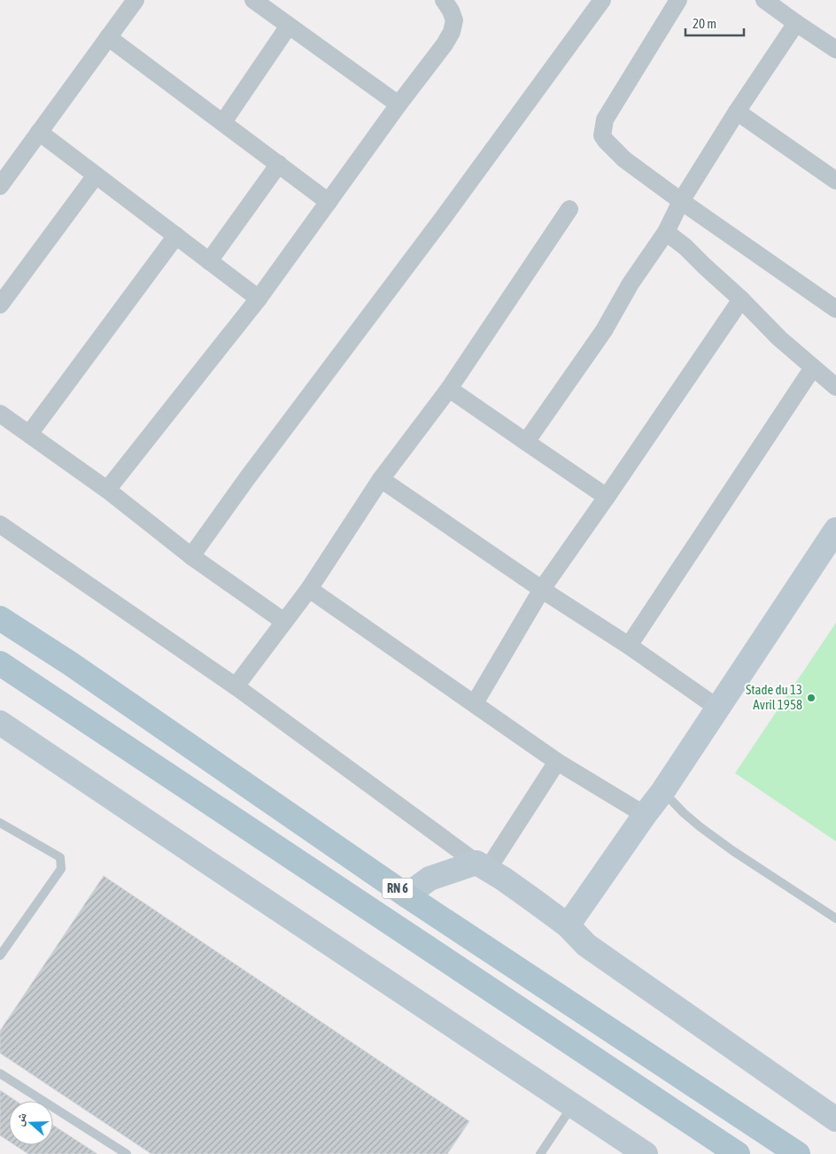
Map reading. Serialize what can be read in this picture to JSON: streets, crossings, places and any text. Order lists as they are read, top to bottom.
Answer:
{
  "streets": {
    "main road": ["RN 6"]
  },
  "places": ["Stade du 13 Avril 1958"],
  "scale_bar": "20 m",
  "north": "left"
}
